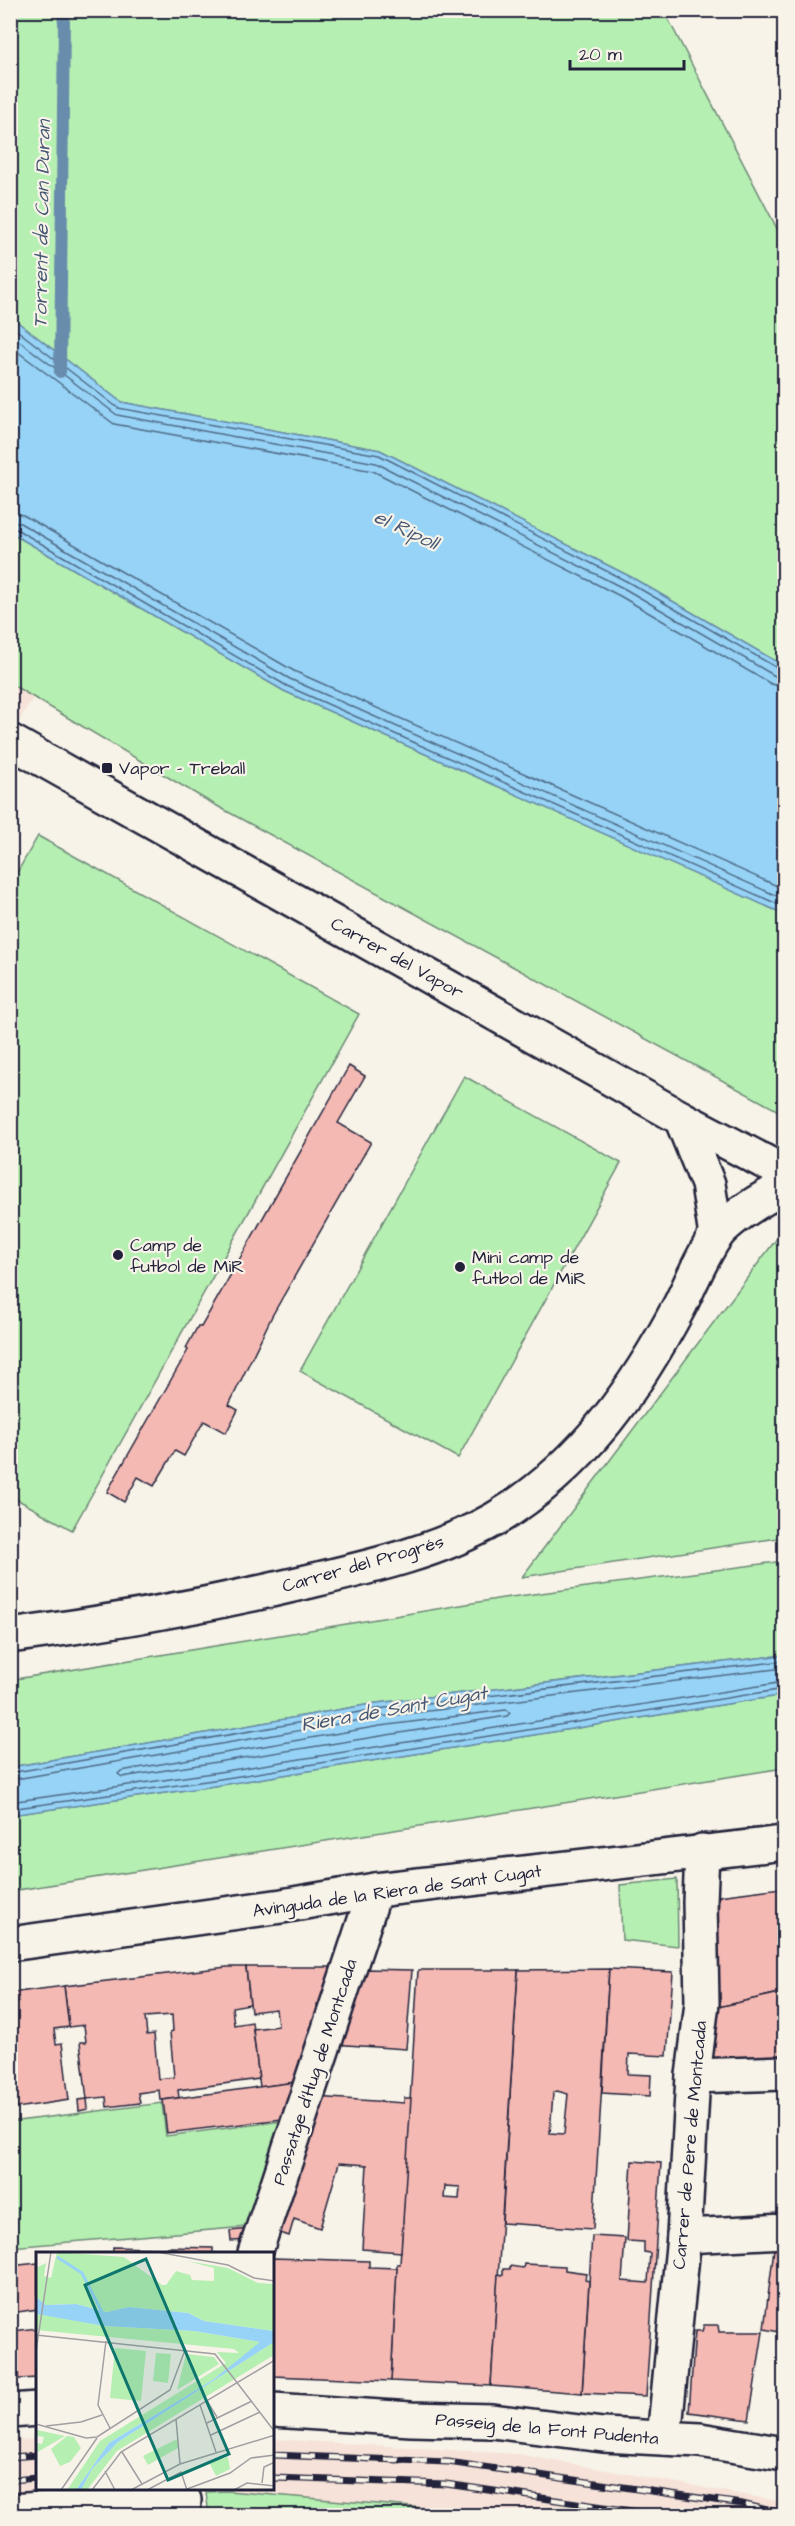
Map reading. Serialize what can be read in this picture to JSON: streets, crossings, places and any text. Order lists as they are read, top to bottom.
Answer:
{
  "streets": {
    "street": [
      "Carrer del Vapor",
      "Carrer del Progrés",
      "Avinguda de la Riera de Sant Cugat",
      "Passatge d'Hug de Montcada",
      "Carrer de Pere de Montcada",
      "Passeig de la Font Pudenta"
    ]
  },
  "crossings": [
    ["Avinguda de la Riera de Sant Cugat", "Passatge d'Hug de Montcada"],
    ["Avinguda de la Riera de Sant Cugat", "Carrer de Pere de Montcada"],
    ["Carrer de Pere de Montcada", "Passeig de la Font Pudenta"]
  ],
  "water": ["Torrent de Can Duran", "el Ripoll", "Riera de Sant Cugat"],
  "places": {
    "transit": ["Vapor - Treball"],
    "other": ["Camp de futbol de MiR", "Mini camp de futbol de MiR"]
  },
  "scale_bar": "20 m"
}
